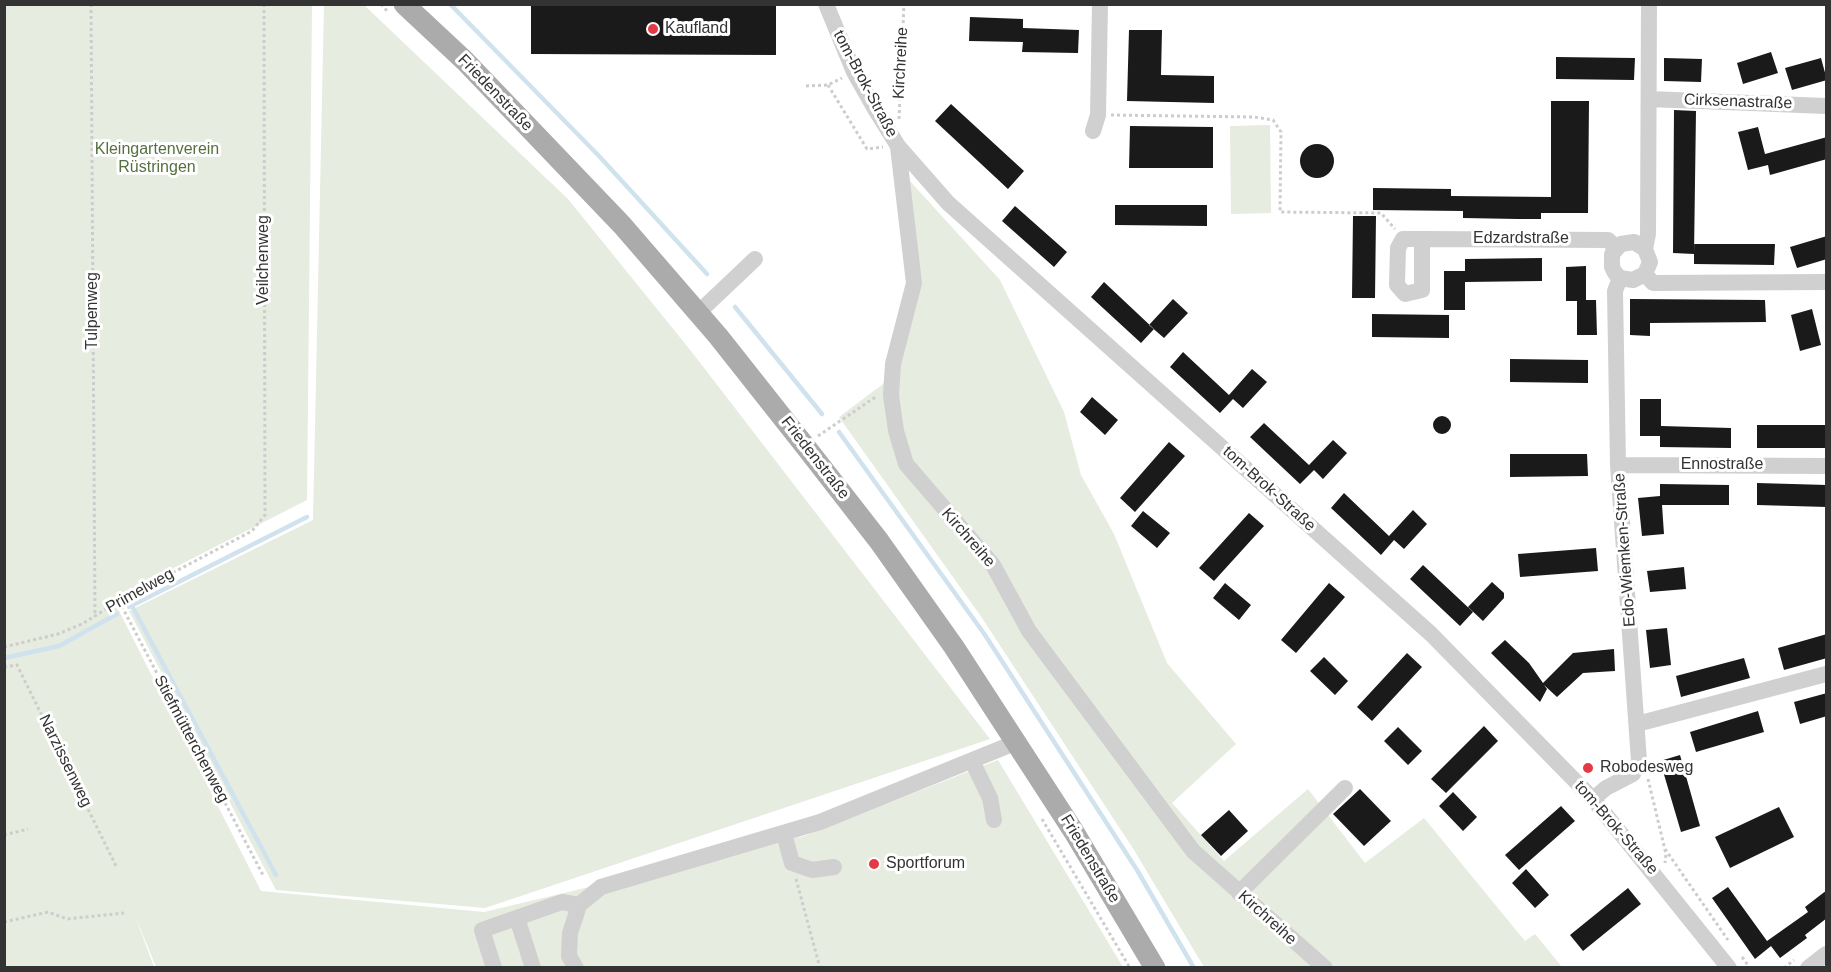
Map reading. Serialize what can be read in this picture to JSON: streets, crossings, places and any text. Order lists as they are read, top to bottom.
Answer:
{
  "streets": {
    "main road": ["Friedenstraße"],
    "street": [
      "Kirchreihe",
      "tom-Brok-Straße",
      "Cirksenastraße",
      "Edzardstraße",
      "Ennostraße",
      "Edo-Wiemken-Straße"
    ],
    "path": [
      "Veilchenweg",
      "Tulpenweg",
      "Primelweg",
      "Stiefmütterchenweg",
      "Narzissenweg"
    ]
  },
  "crossings": [
    ["Kirchreihe", "tom-Brok-Straße"],
    ["Edzardstraße", "Edo-Wiemken-Straße"],
    ["Veilchenweg", "Primelweg"],
    ["Tulpenweg", "Primelweg"],
    ["Ennostraße", "Edo-Wiemken-Straße"],
    ["Primelweg", "Stiefmütterchenweg"]
  ],
  "parks": ["Kleingartenverein Rüstringen"],
  "places": ["Kaufland", "Robodesweg", "Sportforum"]
}
